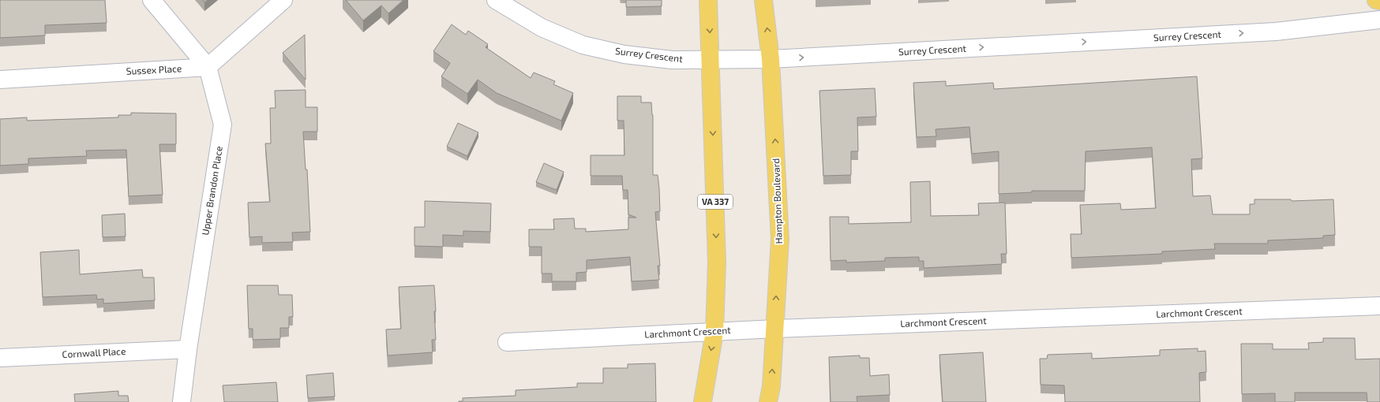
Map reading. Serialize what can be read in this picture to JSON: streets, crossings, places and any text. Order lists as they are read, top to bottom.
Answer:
{
  "streets": {
    "main road": ["Hampton Boulevard", "VA 337"],
    "street": [
      "Surrey Crescent",
      "Sussex Place",
      "Upper Brandon Place",
      "Larchmont Crescent",
      "Cornwall Place"
    ]
  },
  "crossings": [
    ["Surrey Crescent", "Hampton Boulevard"],
    ["Surrey Crescent", "VA 337"],
    ["Sussex Place", "Upper Brandon Place"],
    ["Upper Brandon Place", "Cornwall Place"],
    ["Hampton Boulevard", "Larchmont Crescent"],
    ["VA 337", "Larchmont Crescent"]
  ],
  "one_way": ["Surrey Crescent"]
}
